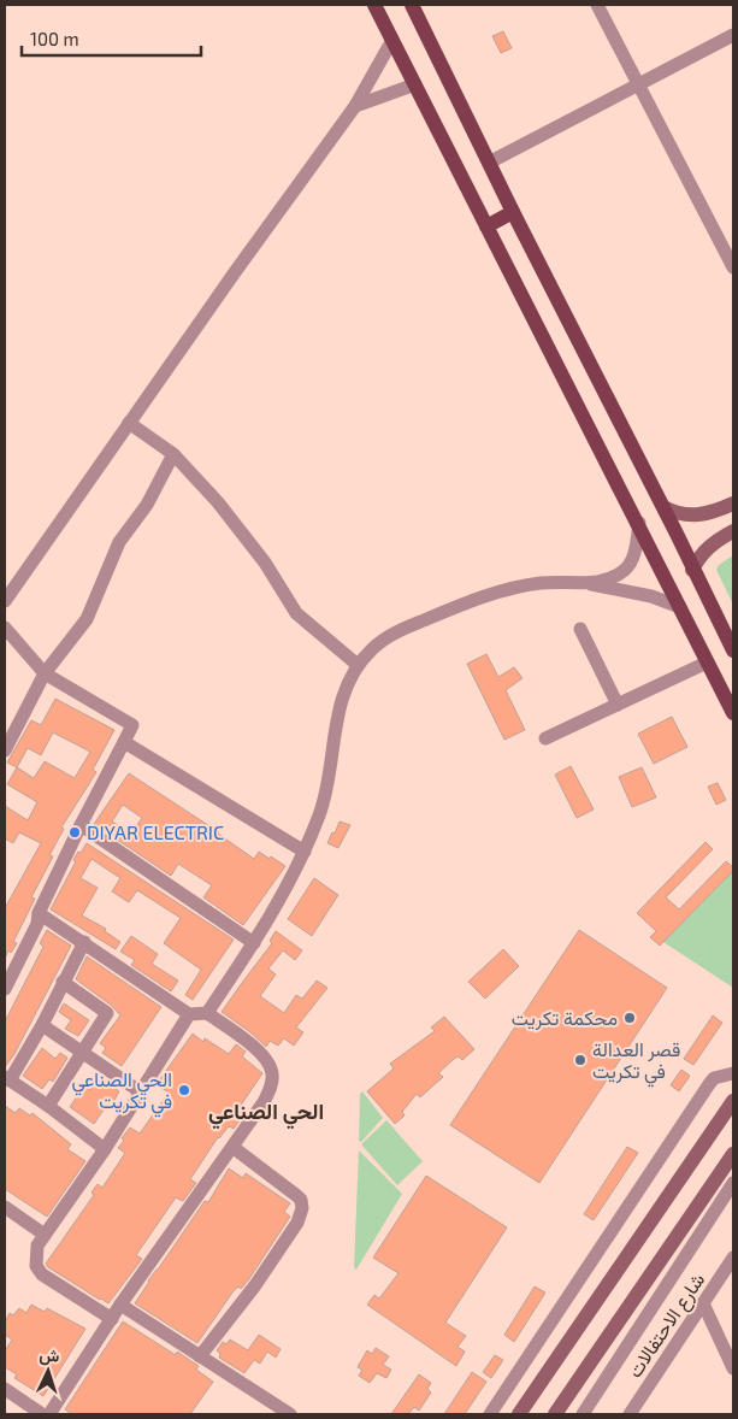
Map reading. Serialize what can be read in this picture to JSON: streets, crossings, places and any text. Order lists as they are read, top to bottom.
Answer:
{
  "streets": {
    "street": ["شارع الاحتفالات"]
  },
  "districts": ["الحي الصناعي"],
  "places": [
    "DIYAR ELECTRIC",
    "محكمة تكريت",
    "قصر العدالة في تكريت",
    "الحي الصناعي في تكريت"
  ],
  "scale_bar": "100 m",
  "north": "top"
}
